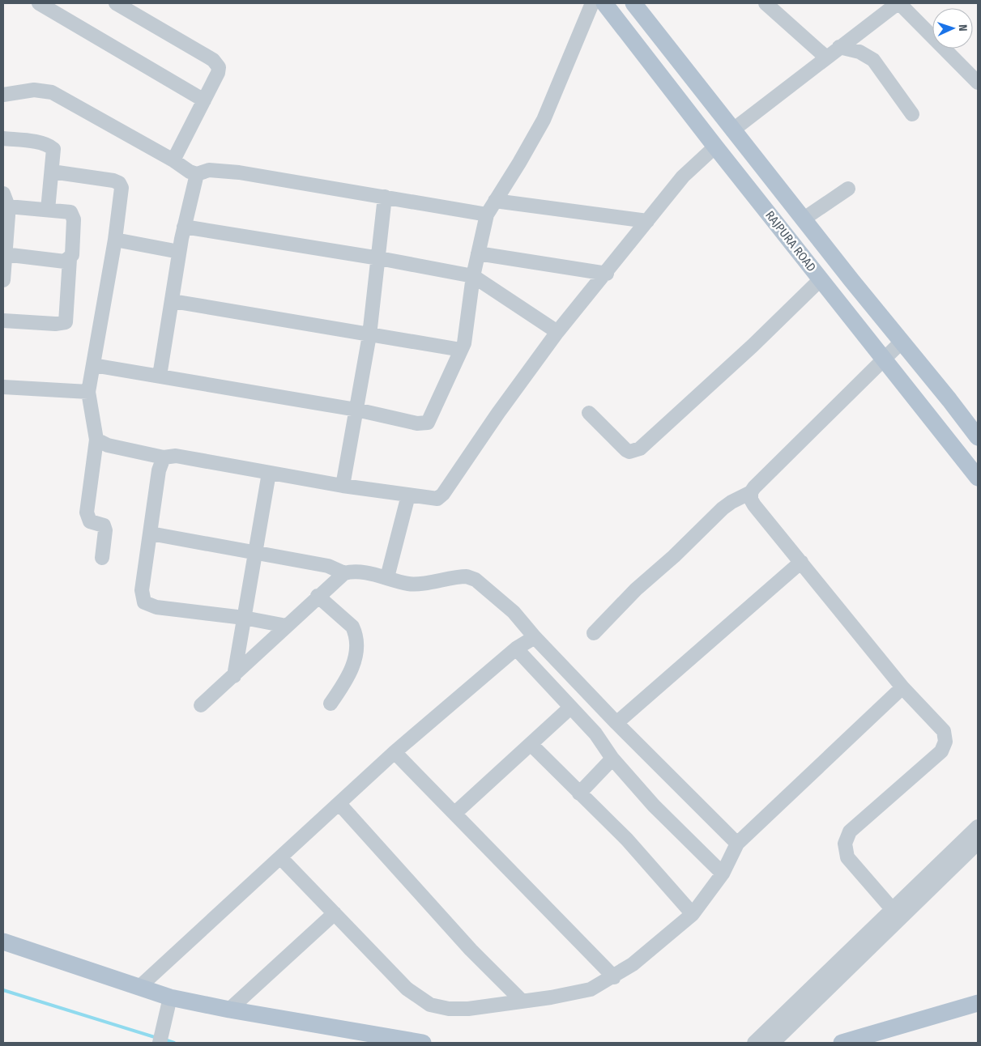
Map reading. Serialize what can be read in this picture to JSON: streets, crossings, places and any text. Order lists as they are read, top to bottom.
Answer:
{
  "streets": {
    "main road": ["RAJPURA ROAD"]
  },
  "north": "right"
}
